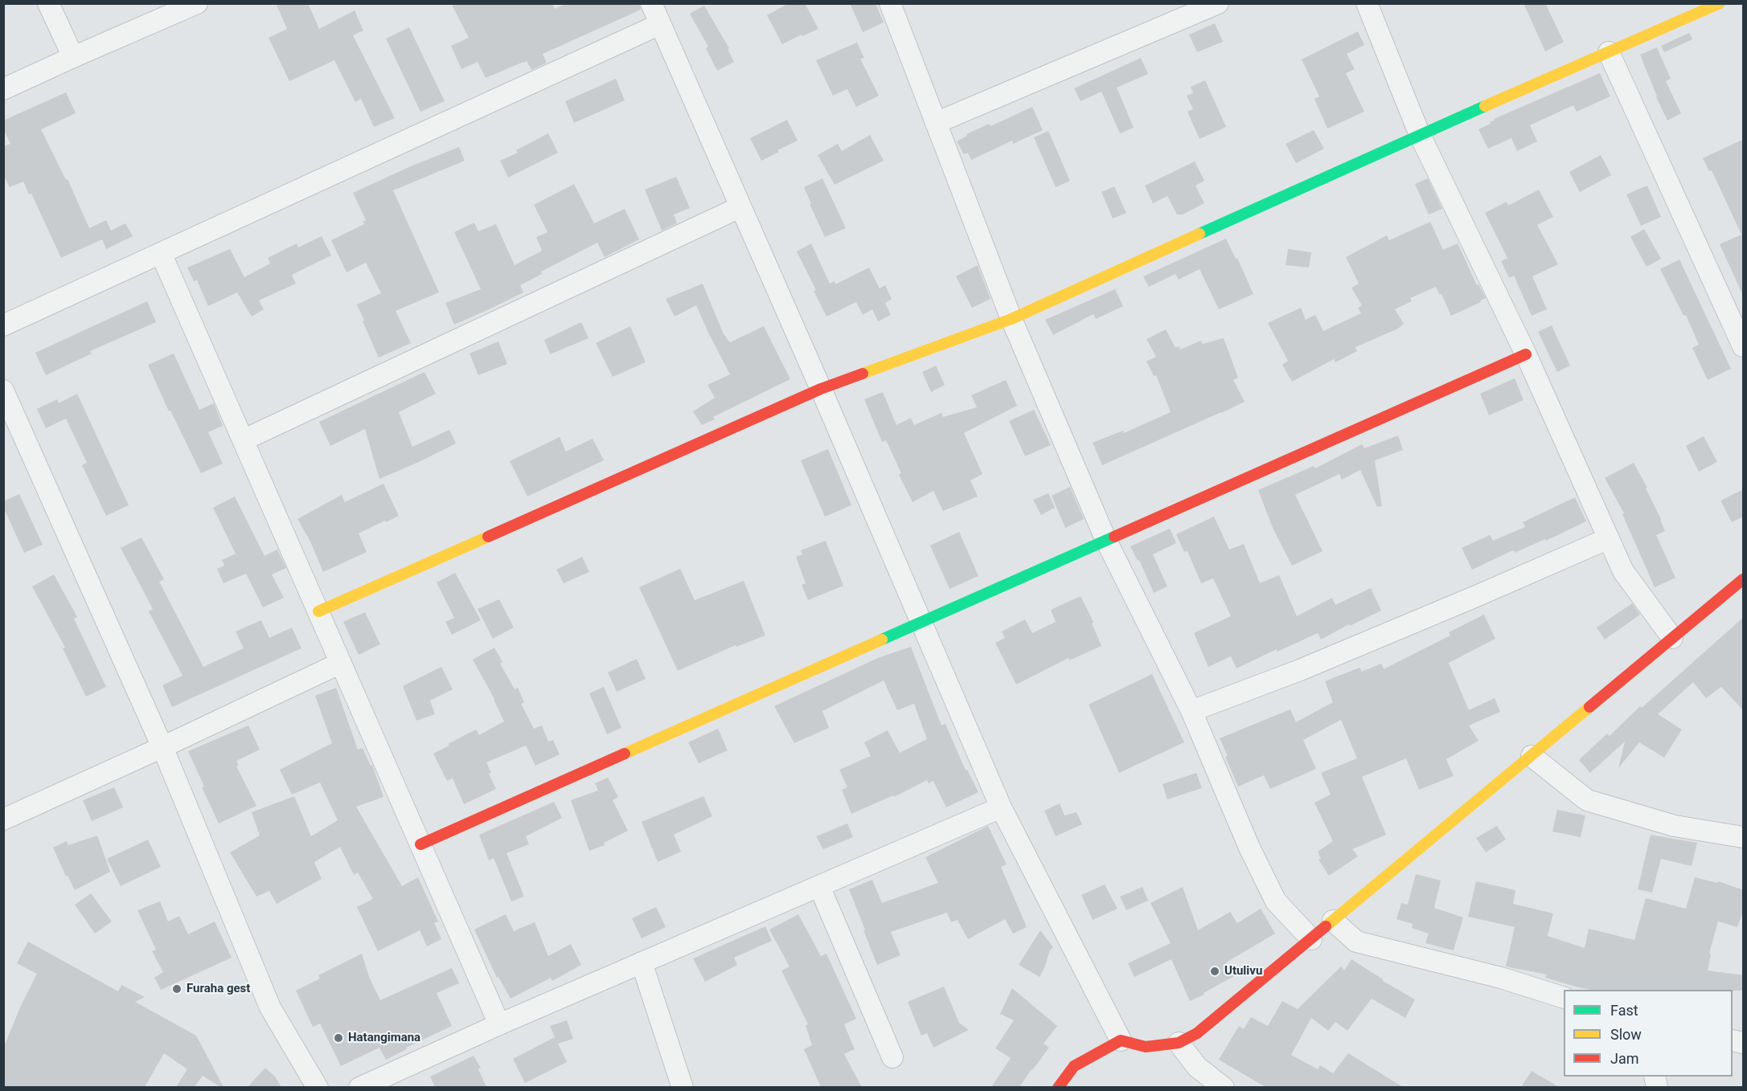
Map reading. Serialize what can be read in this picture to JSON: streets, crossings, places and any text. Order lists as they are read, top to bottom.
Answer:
{
  "places": ["Utulivu", "Furaha gest", "Hatangimana"],
  "legend": ["Fast", "Slow", "Jam"]
}
